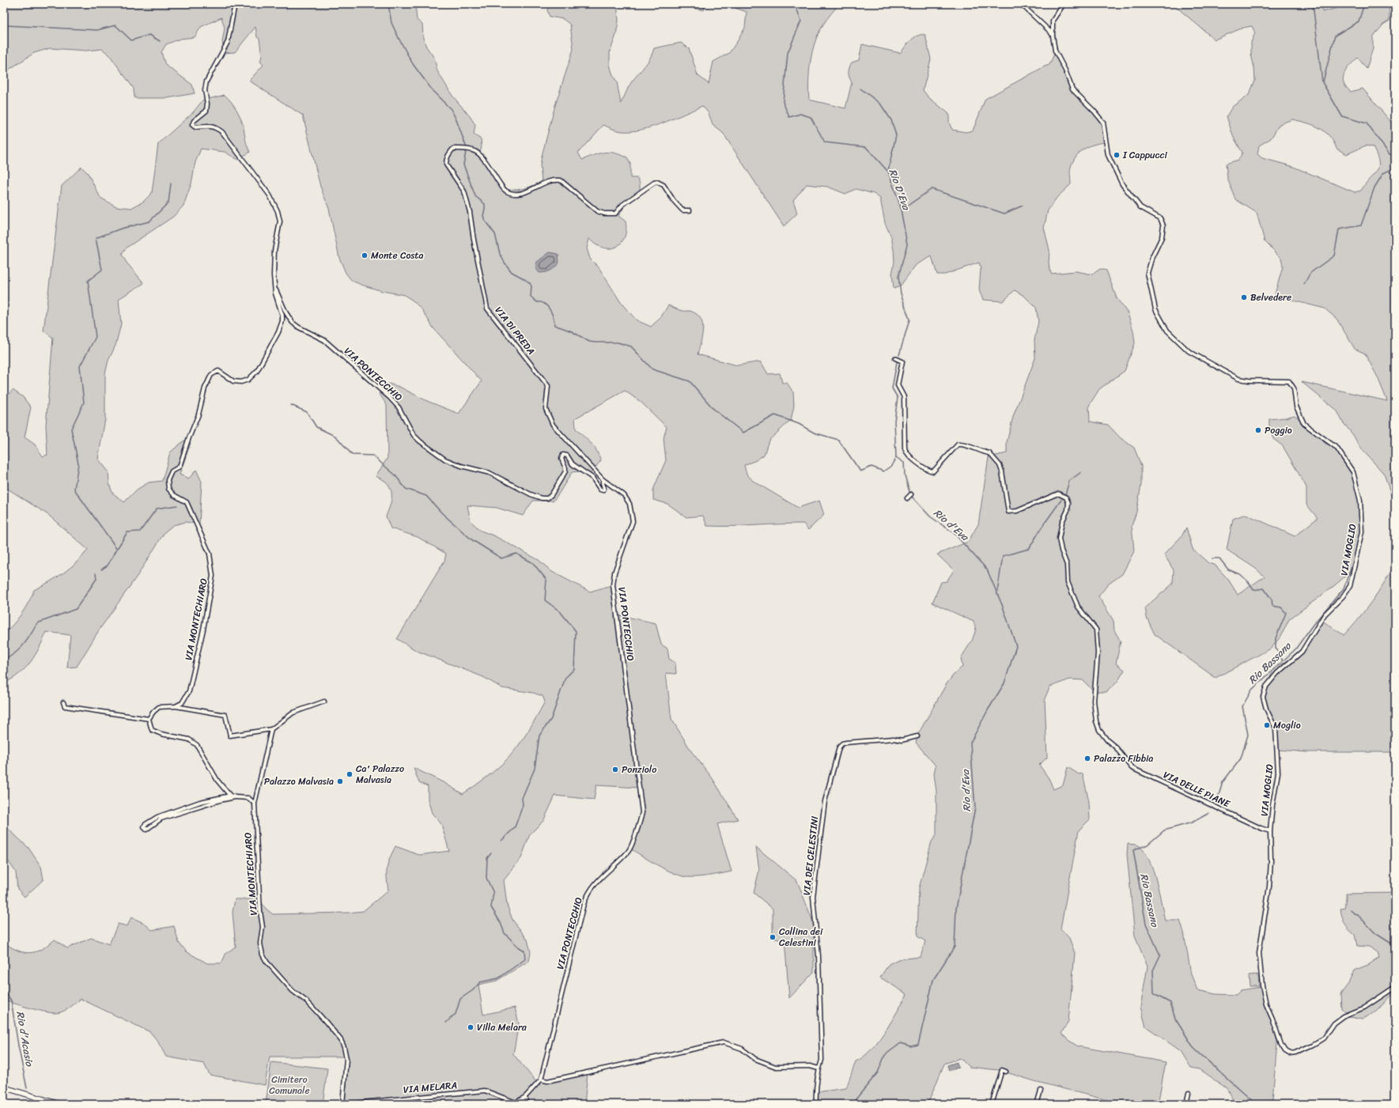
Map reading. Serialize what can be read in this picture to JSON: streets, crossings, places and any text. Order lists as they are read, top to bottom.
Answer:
{
  "streets": {
    "street": [
      "VIA DI PREDA",
      "VIA PONTECCHIO",
      "VIA MOGLIO",
      "VIA MONTECHIARO",
      "VIA DELLE PIANE",
      "VIA DEI CELESTINI",
      "VIA MELARA"
    ]
  },
  "crossings": [
    ["VIA DI PREDA", "VIA PONTECCHIO"],
    ["VIA PONTECCHIO", "VIA MONTECHIARO"],
    ["VIA PONTECCHIO", "VIA MELARA"],
    ["VIA MOGLIO", "VIA DELLE PIANE"],
    ["VIA MONTECHIARO", "VIA MELARA"]
  ],
  "water": [
    "Rio D'Eva",
    "Rio d'Eva",
    "Rio Bassano",
    "Rio d'Acasio"
  ],
  "parks": ["Cimitero Comunale"],
  "places": [
    "I Cappucci",
    "Monte Costa",
    "Belvedere",
    "Poggio",
    "Moglio",
    "Palazzo Fibbia",
    "Ponziolo",
    "Ca' Palazzo Malvasia",
    "Palazzo Malvasia",
    "Collina dei Celestini",
    "Villa Melara"
  ]
}
